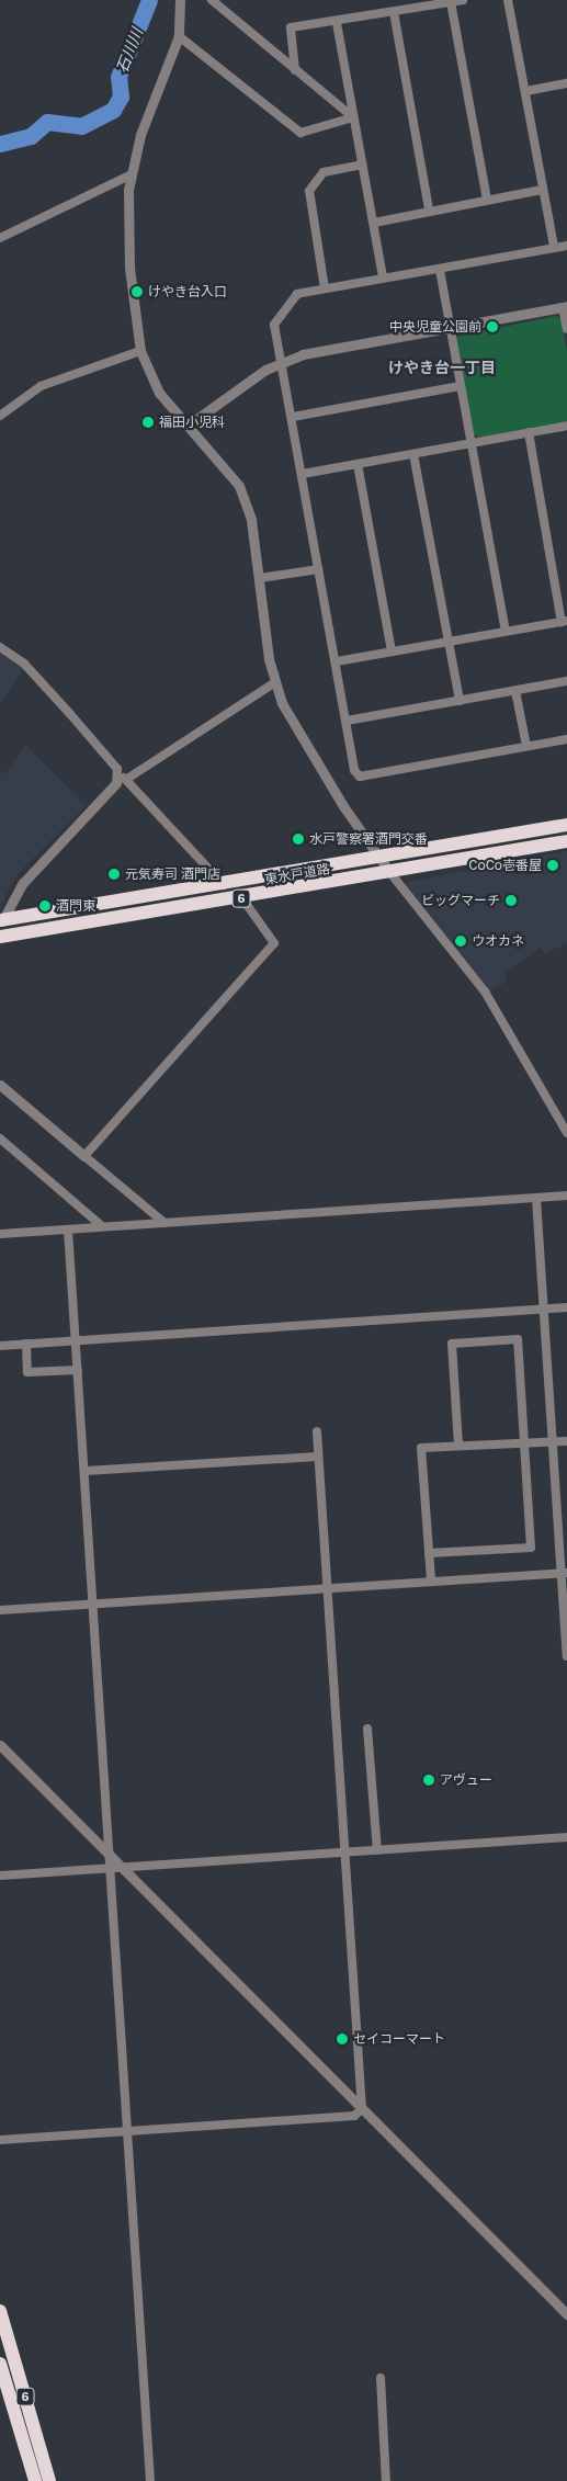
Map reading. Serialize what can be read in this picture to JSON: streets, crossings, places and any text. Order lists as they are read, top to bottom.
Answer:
{
  "streets": {
    "highway": ["東水戸道路", "6"]
  },
  "districts": ["けやき台一丁目"],
  "water": ["石川川"],
  "places": [
    "けやき台入口",
    "中央児童公園前",
    "福田小児科",
    "水戸警察署酒門交番",
    "CoCo壱番屋",
    "元気寿司 酒門店",
    "ビッグマーチ",
    "酒門東",
    "ウオカネ",
    "アヴュー",
    "セイコーマート"
  ]
}
